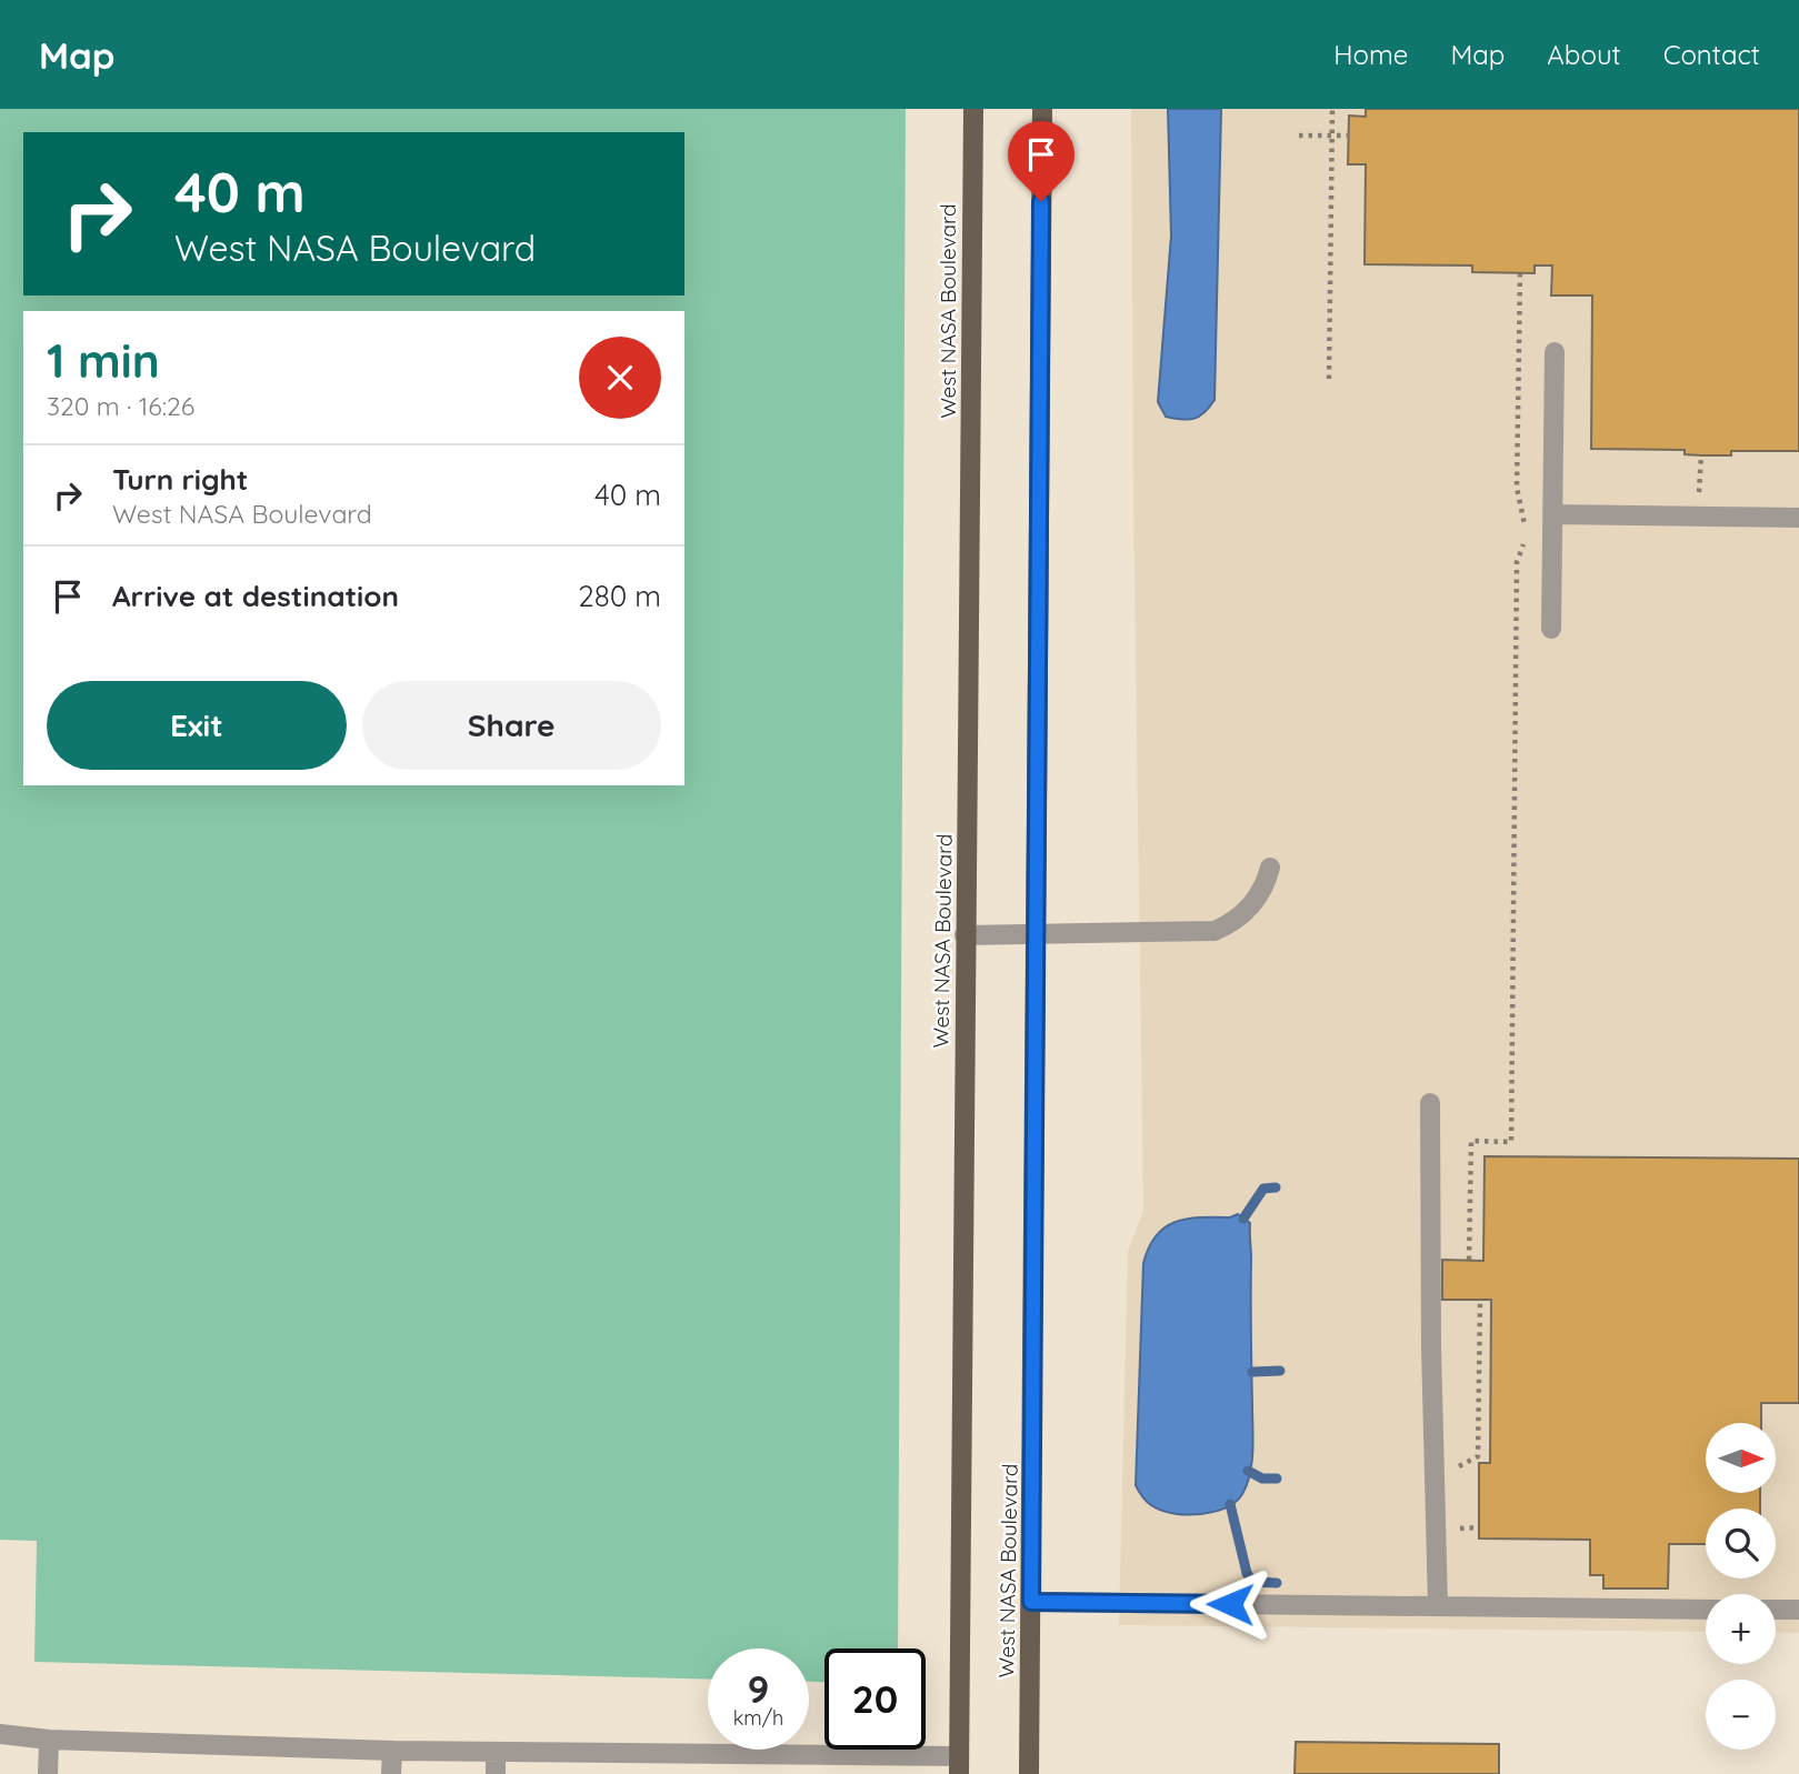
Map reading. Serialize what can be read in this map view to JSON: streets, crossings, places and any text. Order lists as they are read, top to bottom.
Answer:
{
  "streets": {
    "main road": ["West NASA Boulevard"]
  },
  "north": "right",
  "page": {
    "header": "Map",
    "nav": [
      "Home",
      "Map",
      "About",
      "Contact"
    ],
    "turn": ["40 m", "West NASA Boulevard"],
    "heading": ["1 min", "320 m · 16:26"],
    "list": [
      {
        "name": "Turn right",
        "note": "West NASA Boulevard",
        "value": "40 m"
      },
      {
        "name": "Arrive at destination",
        "value": "280 m"
      }
    ],
    "buttons": ["Exit", "Share"],
    "map_buttons": ["+", "−"],
    "speed": "9 km/h",
    "limit": "20"
  }
}
